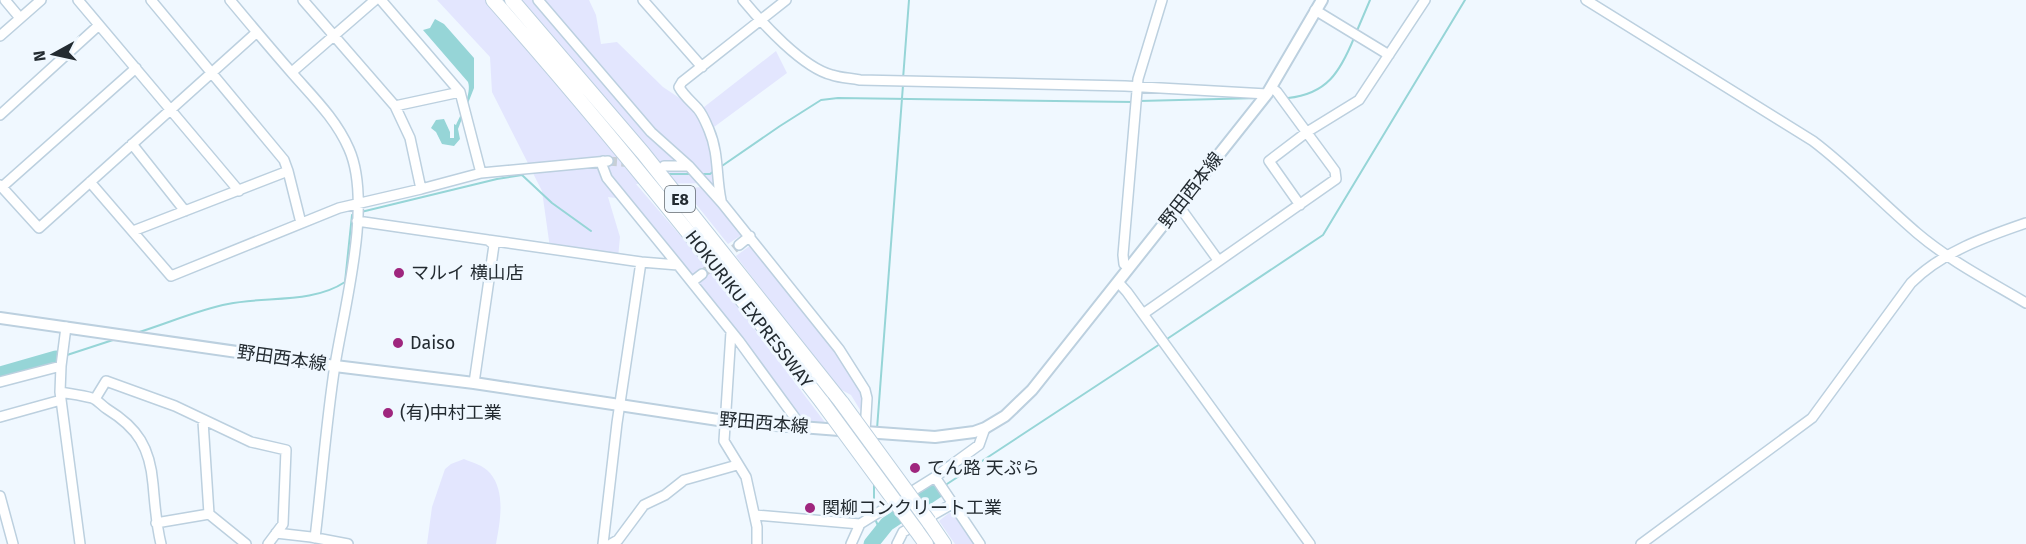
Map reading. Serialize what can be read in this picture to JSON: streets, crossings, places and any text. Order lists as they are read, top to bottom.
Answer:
{
  "streets": {
    "highway": ["E8", "HOKURIKU EXPRESSWAY"],
    "main road": ["野田西本線"]
  },
  "places": [
    "マルイ 横山店",
    "Daiso",
    "(有)中村工業",
    "てん路 天ぷら",
    "関柳コンクリート工業"
  ],
  "north": "left"
}
